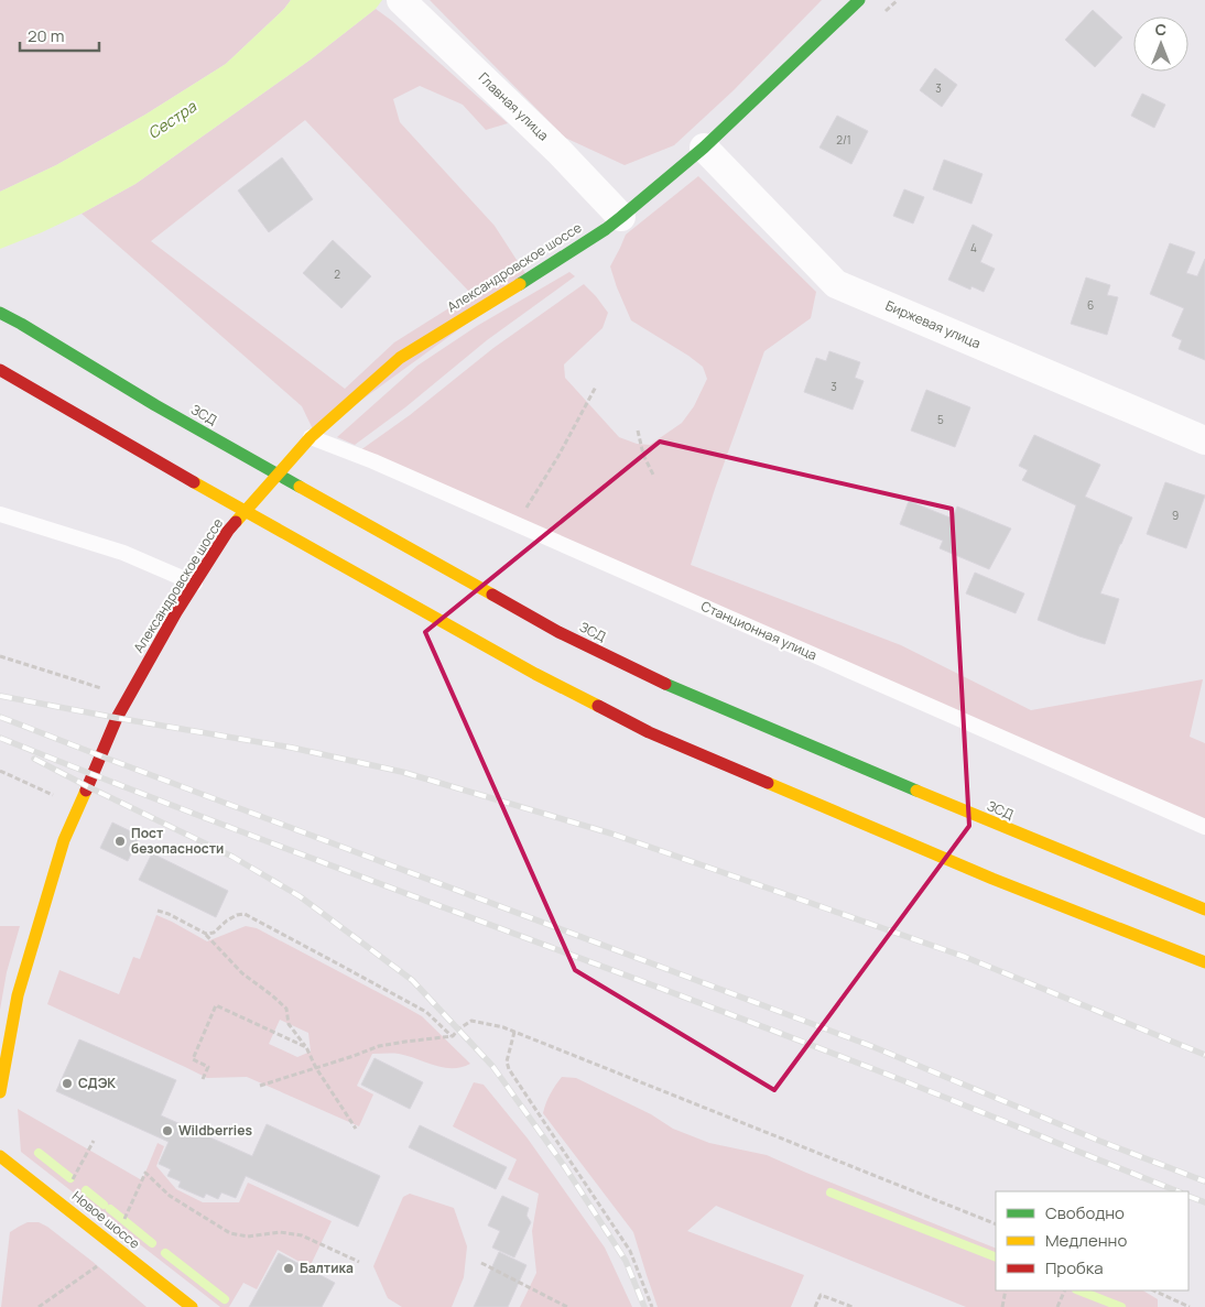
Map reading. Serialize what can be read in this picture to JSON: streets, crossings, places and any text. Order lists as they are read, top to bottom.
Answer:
{
  "streets": {
    "main road": ["Александровское шоссе", "ЗСД", "Новое шоссе"],
    "street": ["Главная улица", "Биржевая улица"],
    "lane": ["Станционная улица"]
  },
  "crossings": [
    ["Главная улица", "Александровское шоссе"],
    ["Александровское шоссе", "Биржевая улица"],
    ["Александровское шоссе", "Станционная улица"]
  ],
  "water": ["Сестра"],
  "places": [
    "Пост безопасности",
    "СДЭК",
    "Wildberries",
    "Балтика"
  ],
  "house_numbers": [
    "3",
    "2/1",
    "4",
    "2",
    "6",
    "3",
    "5",
    "9"
  ],
  "legend": ["Свободно", "Медленно", "Пробка"],
  "scale_bar": "20 m",
  "north": "top"
}
